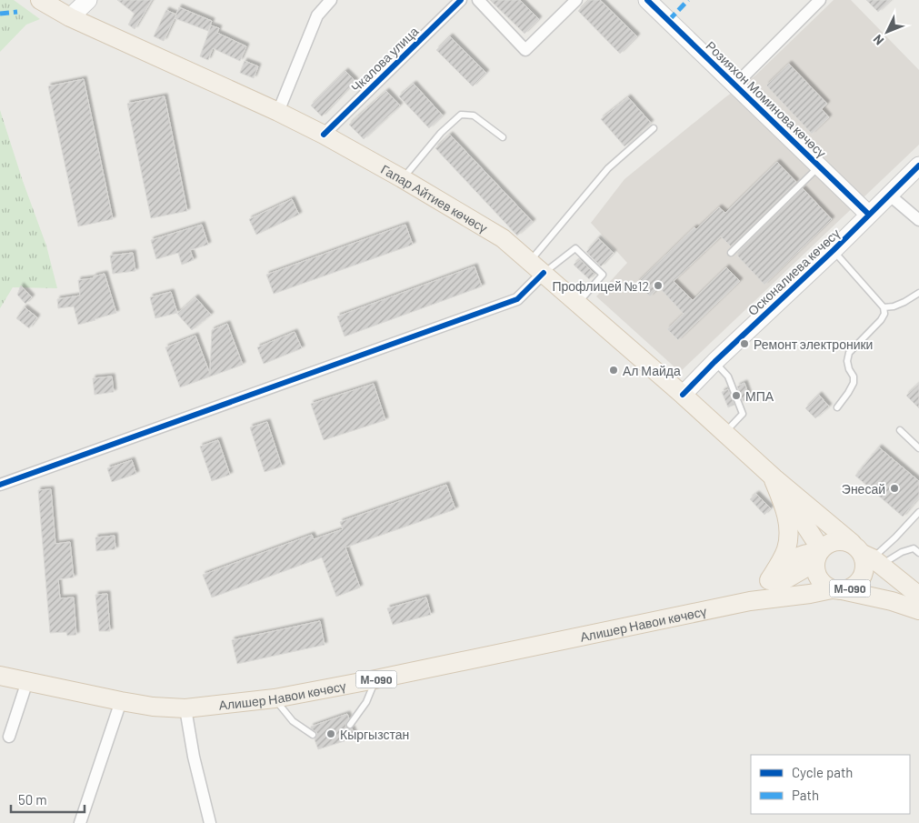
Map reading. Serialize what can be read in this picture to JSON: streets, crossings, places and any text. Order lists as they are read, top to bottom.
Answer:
{
  "streets": {
    "main road": ["Гапар Айтиев көчөсү", "М-090", "Алишер Навои көчөсү"],
    "street": ["Чкалова улица", "Розияхон Моминова көчөсү", "Осконалиева көчөсү"]
  },
  "crossings": [
    ["Чкалова улица", "Гапар Айтиев көчөсү"],
    ["Розияхон Моминова көчөсү", "Осконалиева көчөсү"],
    ["Гапар Айтиев көчөсү", "Осконалиева көчөсү"],
    ["Гапар Айтиев көчөсү", "М-090"],
    ["Гапар Айтиев көчөсү", "Алишер Навои көчөсү"],
    ["М-090", "Алишер Навои көчөсү"]
  ],
  "places": [
    "Профлицей №12",
    "Ремонт электроники",
    "Ал Майда",
    "МПА",
    "Энесай",
    "Кыргызстан"
  ],
  "legend": ["Cycle path", "Path"],
  "scale_bar": "50 m",
  "north": "bottom left"
}
